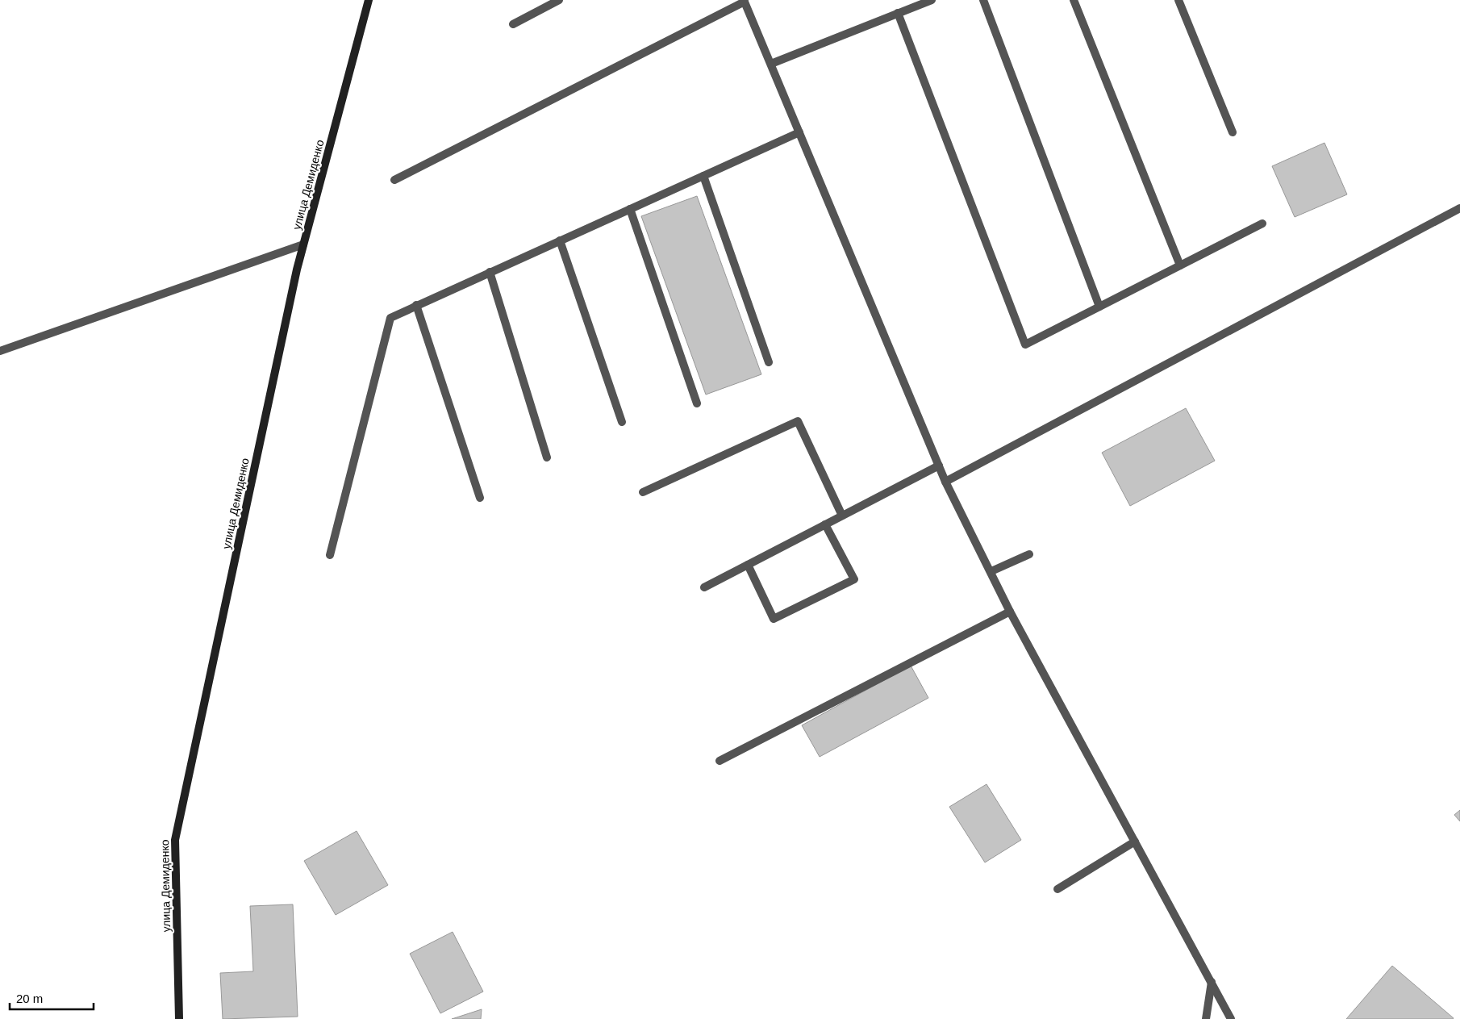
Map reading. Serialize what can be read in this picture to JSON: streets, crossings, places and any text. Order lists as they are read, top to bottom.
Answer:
{
  "streets": {
    "main road": ["улица Демиденко"]
  },
  "scale_bar": "20 m"
}
